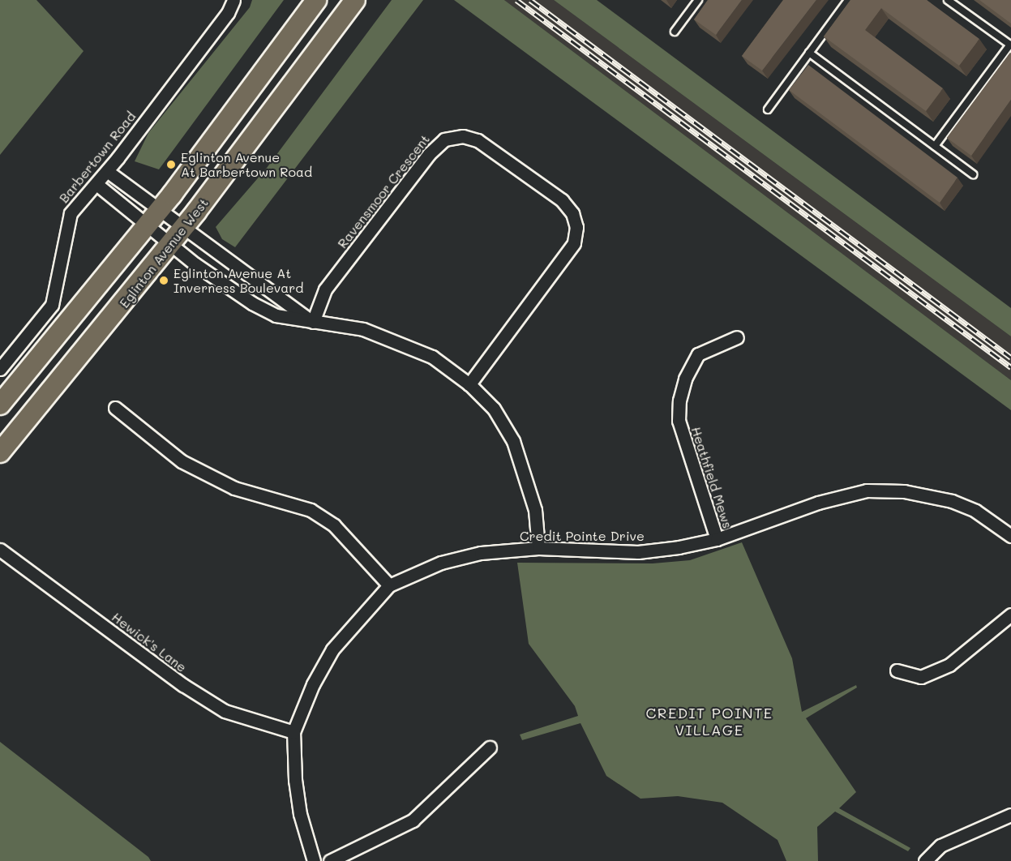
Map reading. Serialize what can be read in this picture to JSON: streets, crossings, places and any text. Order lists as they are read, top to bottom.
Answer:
{
  "streets": {
    "main road": ["Eglinton Avenue West"],
    "street": [
      "Barbertown Road",
      "Ravensmoor Crescent",
      "Heathfield Mews",
      "Credit Pointe Drive",
      "Hewick's Lane"
    ]
  },
  "crossings": [
    ["Heathfield Mews", "Credit Pointe Drive"],
    ["Credit Pointe Drive", "Hewick's Lane"]
  ],
  "districts": ["CREDIT POINTE VILLAGE"],
  "places": ["Eglinton Avenue At Barbertown Road", "Eglinton Avenue At Inverness Boulevard"]
}
